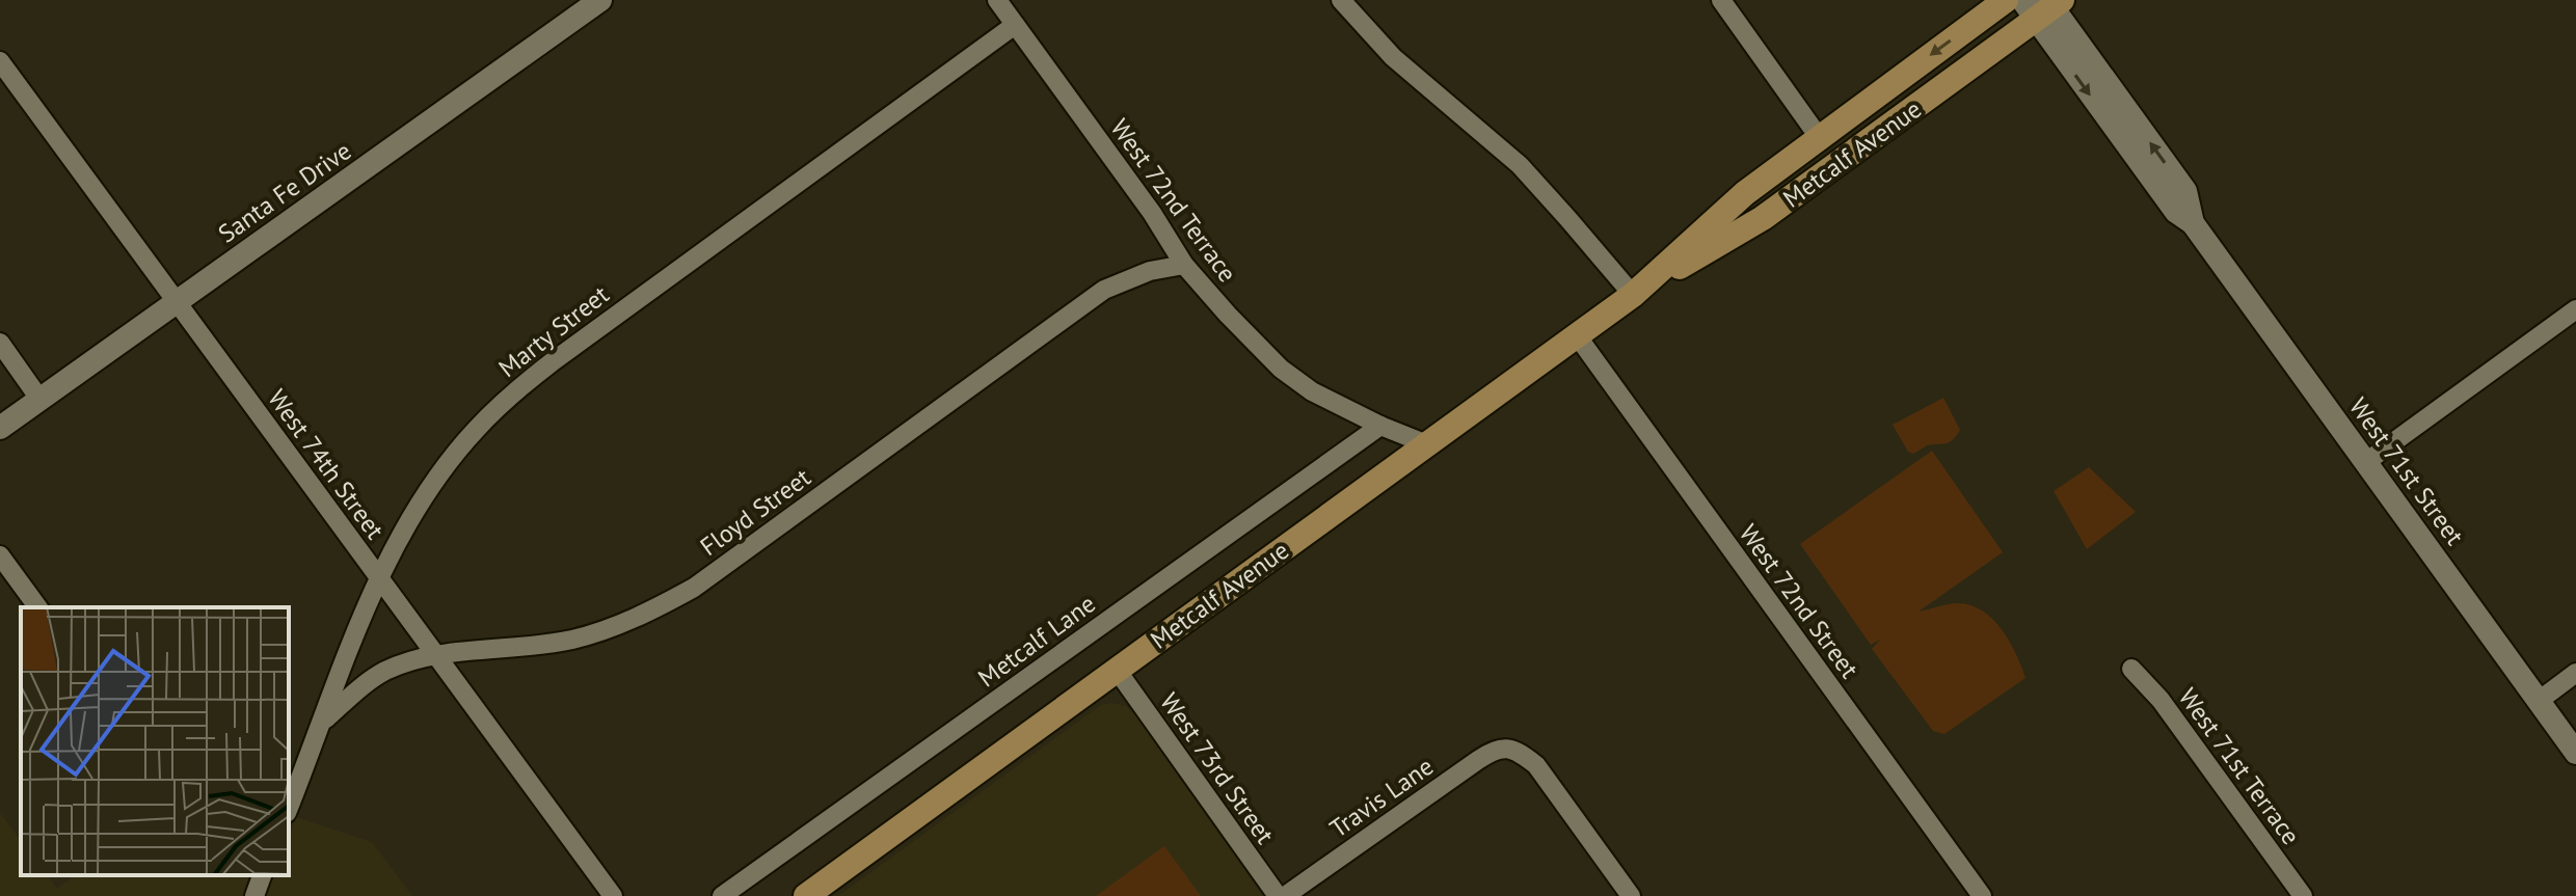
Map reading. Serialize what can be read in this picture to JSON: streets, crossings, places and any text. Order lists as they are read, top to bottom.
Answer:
{
  "streets": {
    "main road": ["Metcalf Avenue"],
    "street": [
      "Santa Fe Drive",
      "West 72nd Terrace",
      "Marty Street",
      "West 74th Street",
      "West 71st Street",
      "Floyd Street",
      "West 72nd Street",
      "Metcalf Lane",
      "West 71st Terrace",
      "West 73rd Street",
      "Travis Lane"
    ]
  },
  "crossings": [
    ["Metcalf Avenue", "West 72nd Terrace"],
    ["Metcalf Avenue", "West 71st Street"],
    ["Metcalf Avenue", "West 72nd Street"],
    ["Metcalf Avenue", "West 73rd Street"],
    ["Santa Fe Drive", "West 74th Street"],
    ["West 72nd Terrace", "Marty Street"],
    ["West 72nd Terrace", "Floyd Street"],
    ["West 72nd Terrace", "Metcalf Lane"],
    ["Marty Street", "West 74th Street"],
    ["Marty Street", "Floyd Street"],
    ["West 74th Street", "Floyd Street"]
  ]
}
